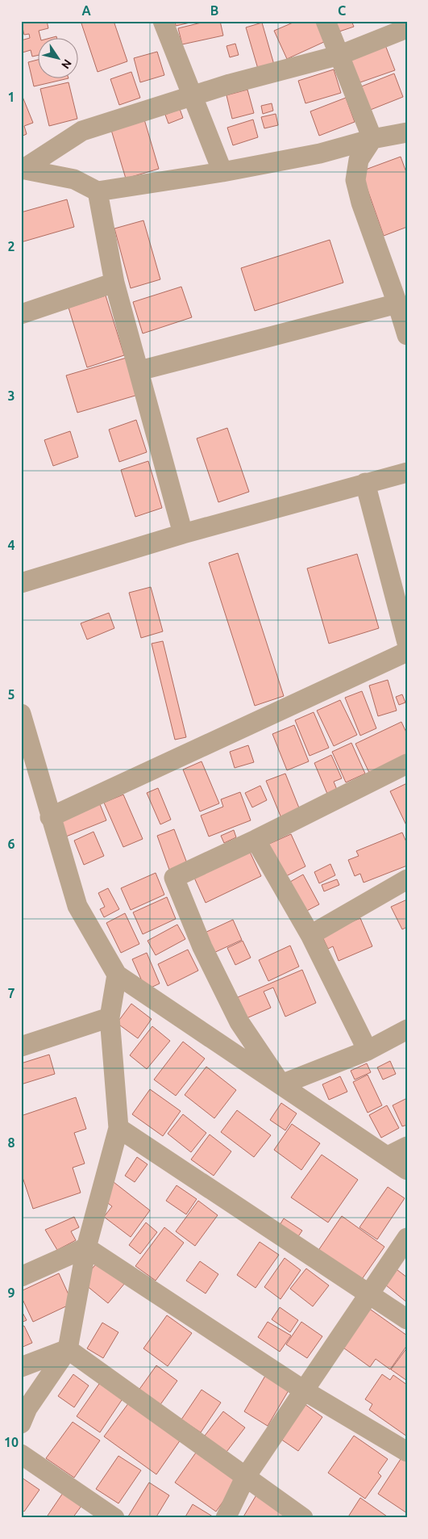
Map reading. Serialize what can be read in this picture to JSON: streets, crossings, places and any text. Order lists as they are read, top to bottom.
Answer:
{
  "north": "bottom right",
  "grid": {
    "columns": ["A", "B", "C"],
    "rows": [
      "1",
      "2",
      "3",
      "4",
      "5",
      "6",
      "7",
      "8",
      "9",
      "10"
    ]
  }
}
